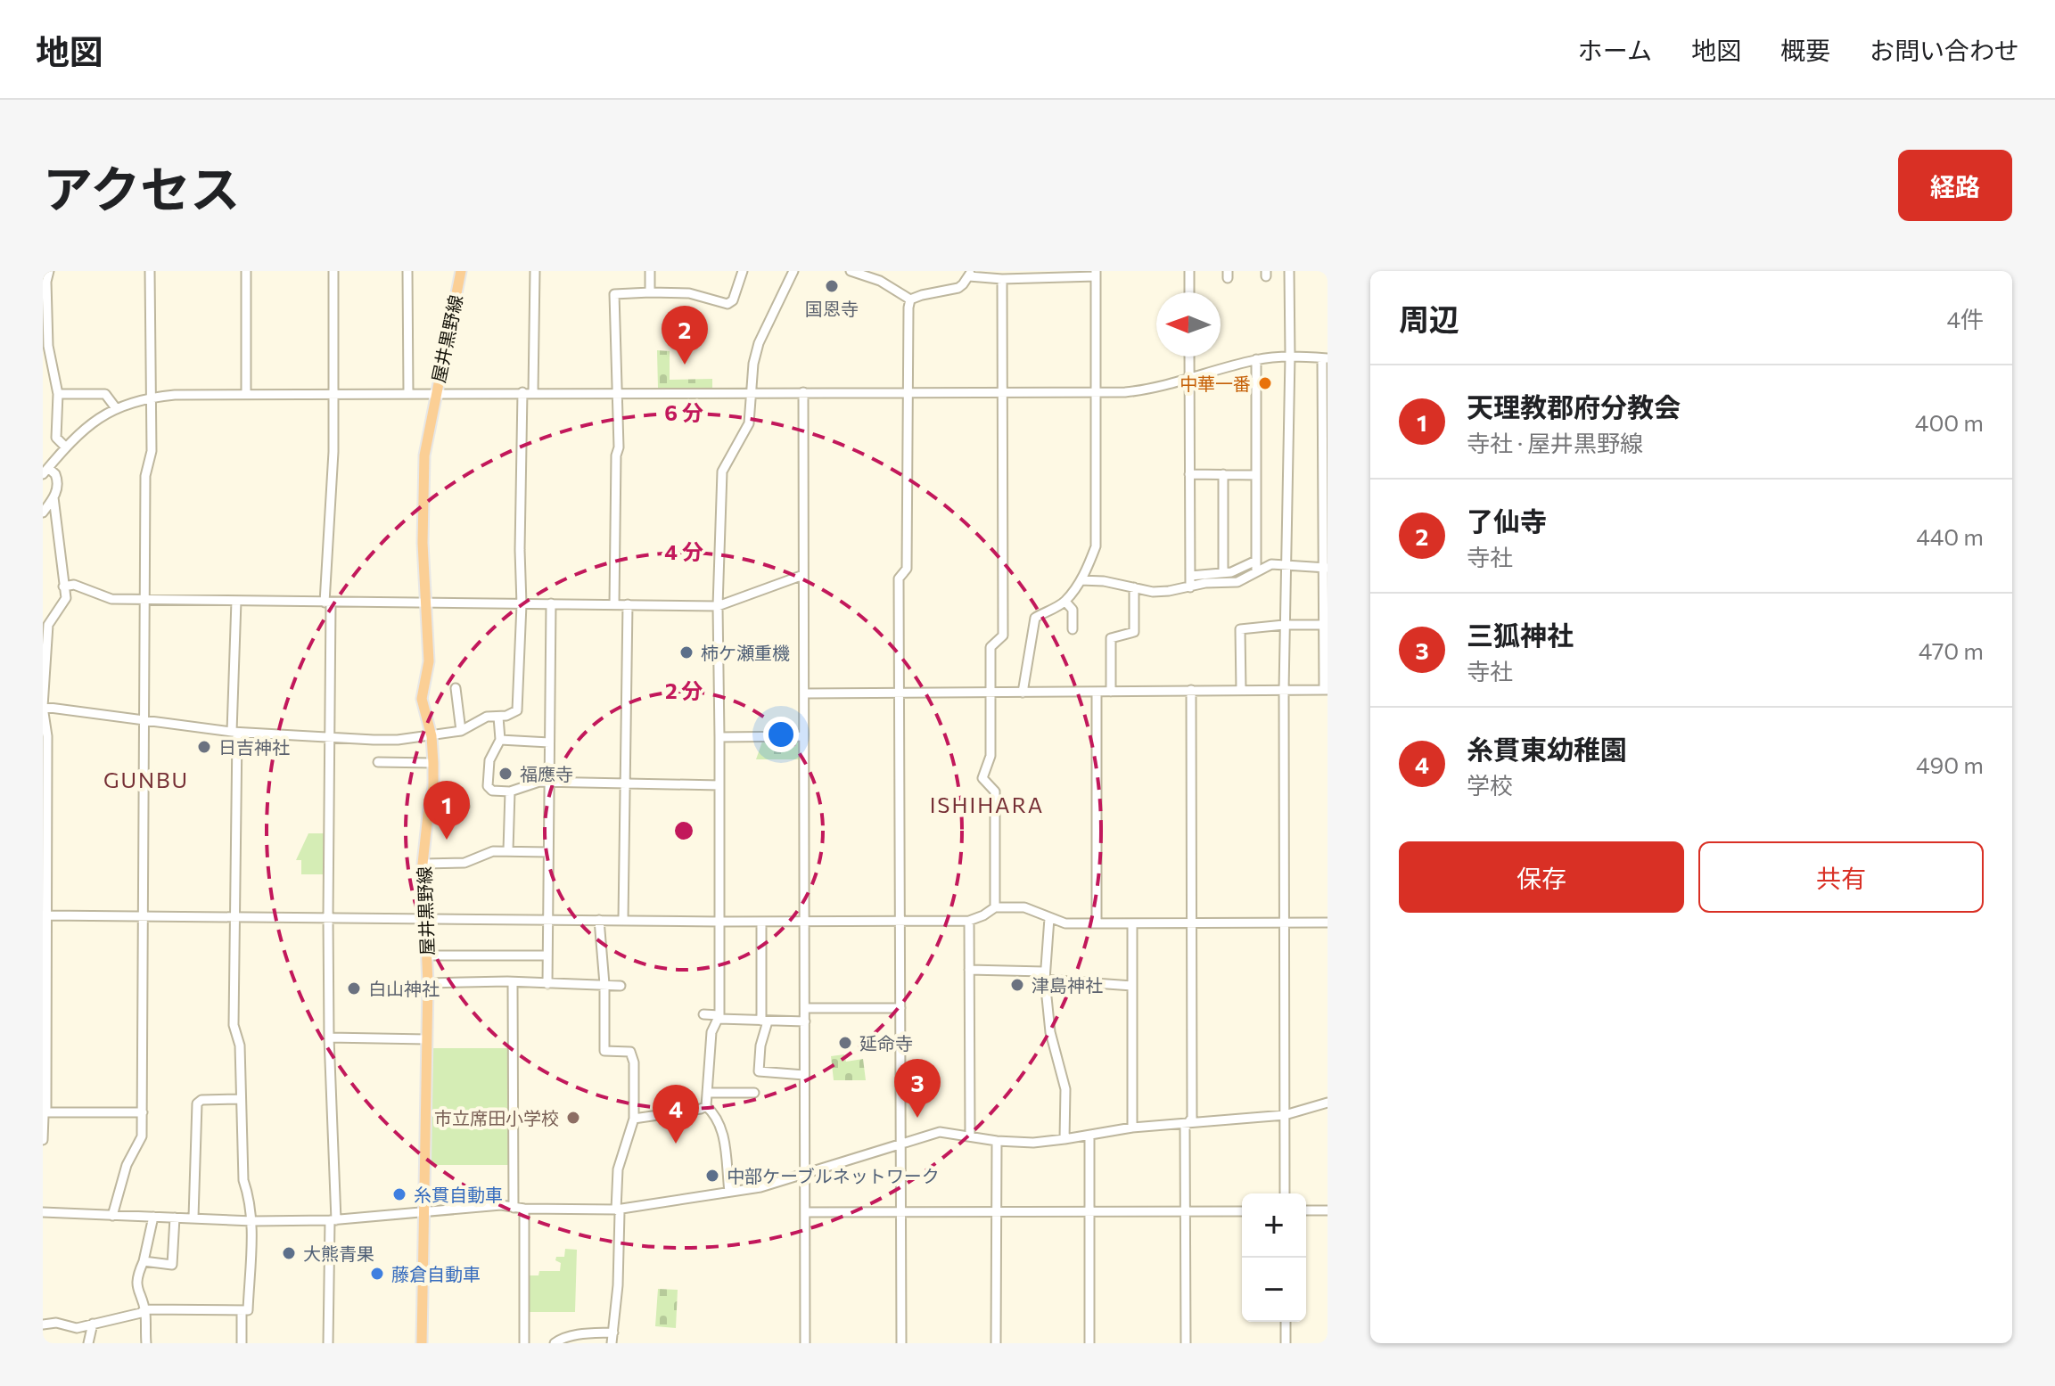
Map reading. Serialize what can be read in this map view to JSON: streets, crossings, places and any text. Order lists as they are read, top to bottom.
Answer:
{
  "streets": {
    "main road": ["屋井黒野線"]
  },
  "districts": ["GUNBU", "ISHIHARA"],
  "places": [
    "国恩寺",
    "中華一番",
    "柿ケ瀬重機",
    "日吉神社",
    "福應寺",
    "津島神社",
    "白山神社",
    "延命寺",
    "市立席田小学校",
    "中部ケーブルネットワーク",
    "糸貫自動車",
    "大熊青果",
    "藤倉自動車"
  ],
  "north": "left",
  "page": {
    "header": "地図",
    "nav": [
      "ホーム",
      "地図",
      "概要",
      "お問い合わせ"
    ],
    "title": "アクセス",
    "buttons": [
      "経路",
      ["保存", "共有"]
    ],
    "heading": ["周辺", "4件"],
    "pins": [
      "2",
      "1",
      "3",
      "4"
    ],
    "list": [
      {
        "mark": "1",
        "name": "天理教郡府分教会",
        "note": "寺社 · 屋井黒野線",
        "value": "400 m"
      },
      {
        "mark": "2",
        "name": "了仙寺",
        "note": "寺社",
        "value": "440 m"
      },
      {
        "mark": "3",
        "name": "三狐神社",
        "note": "寺社",
        "value": "470 m"
      },
      {
        "mark": "4",
        "name": "糸貫東幼稚園",
        "note": "学校",
        "value": "490 m"
      }
    ],
    "map_buttons": ["+", "−"]
  },
  "rings": ["6 分", "4 分", "2 分"]
}
